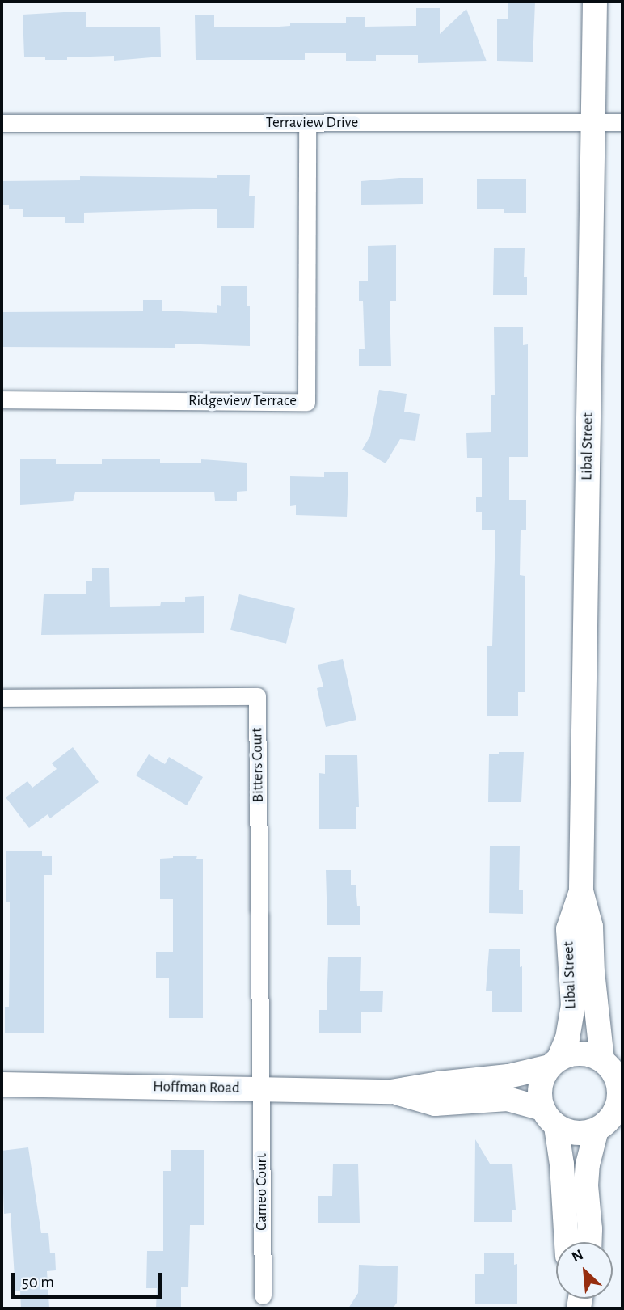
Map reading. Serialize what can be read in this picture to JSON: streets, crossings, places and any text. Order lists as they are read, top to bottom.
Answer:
{
  "streets": {
    "street": [
      "Terraview Drive",
      "Ridgeview Terrace",
      "Libal Street",
      "Bitters Court",
      "Hoffman Road",
      "Cameo Court"
    ]
  },
  "crossings": [
    ["Terraview Drive", "Ridgeview Terrace"],
    ["Terraview Drive", "Libal Street"],
    ["Libal Street", "Hoffman Road"],
    ["Bitters Court", "Hoffman Road"],
    ["Bitters Court", "Cameo Court"],
    ["Hoffman Road", "Cameo Court"]
  ],
  "scale_bar": "50 m",
  "north": "top left"
}
